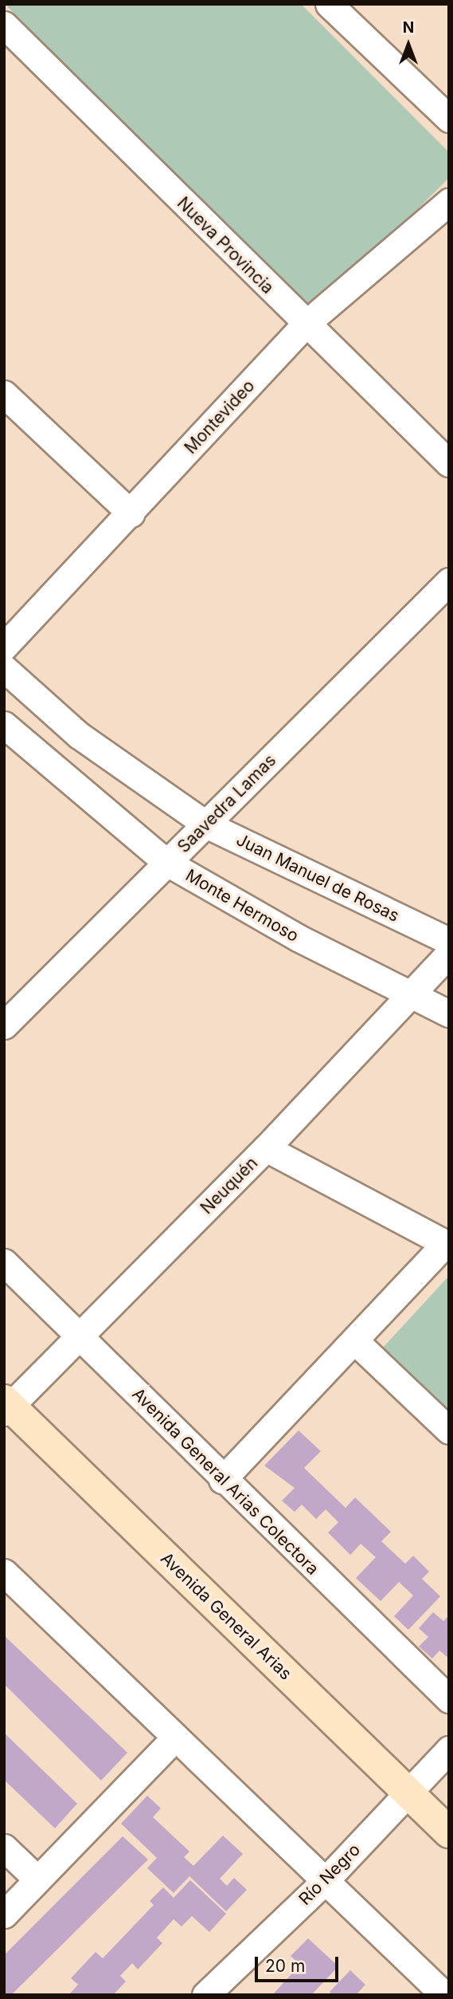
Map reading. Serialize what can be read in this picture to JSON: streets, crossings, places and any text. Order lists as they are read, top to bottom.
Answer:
{
  "streets": {
    "main road": ["Avenida General Arias"],
    "street": [
      "Nueva Provincia",
      "Montevideo",
      "Saavedra Lamas",
      "Juan Manuel de Rosas",
      "Monte Hermoso",
      "Neuquén",
      "Avenida General Arias Colectora",
      "Río Negro"
    ]
  },
  "crossings": [
    ["Nueva Provincia", "Montevideo"],
    ["Saavedra Lamas", "Juan Manuel de Rosas"],
    ["Saavedra Lamas", "Monte Hermoso"],
    ["Monte Hermoso", "Neuquén"],
    ["Neuquén", "Avenida General Arias Colectora"],
    ["Neuquén", "Avenida General Arias"],
    ["Avenida General Arias", "Río Negro"]
  ],
  "scale_bar": "20 m",
  "north": "top"
}
